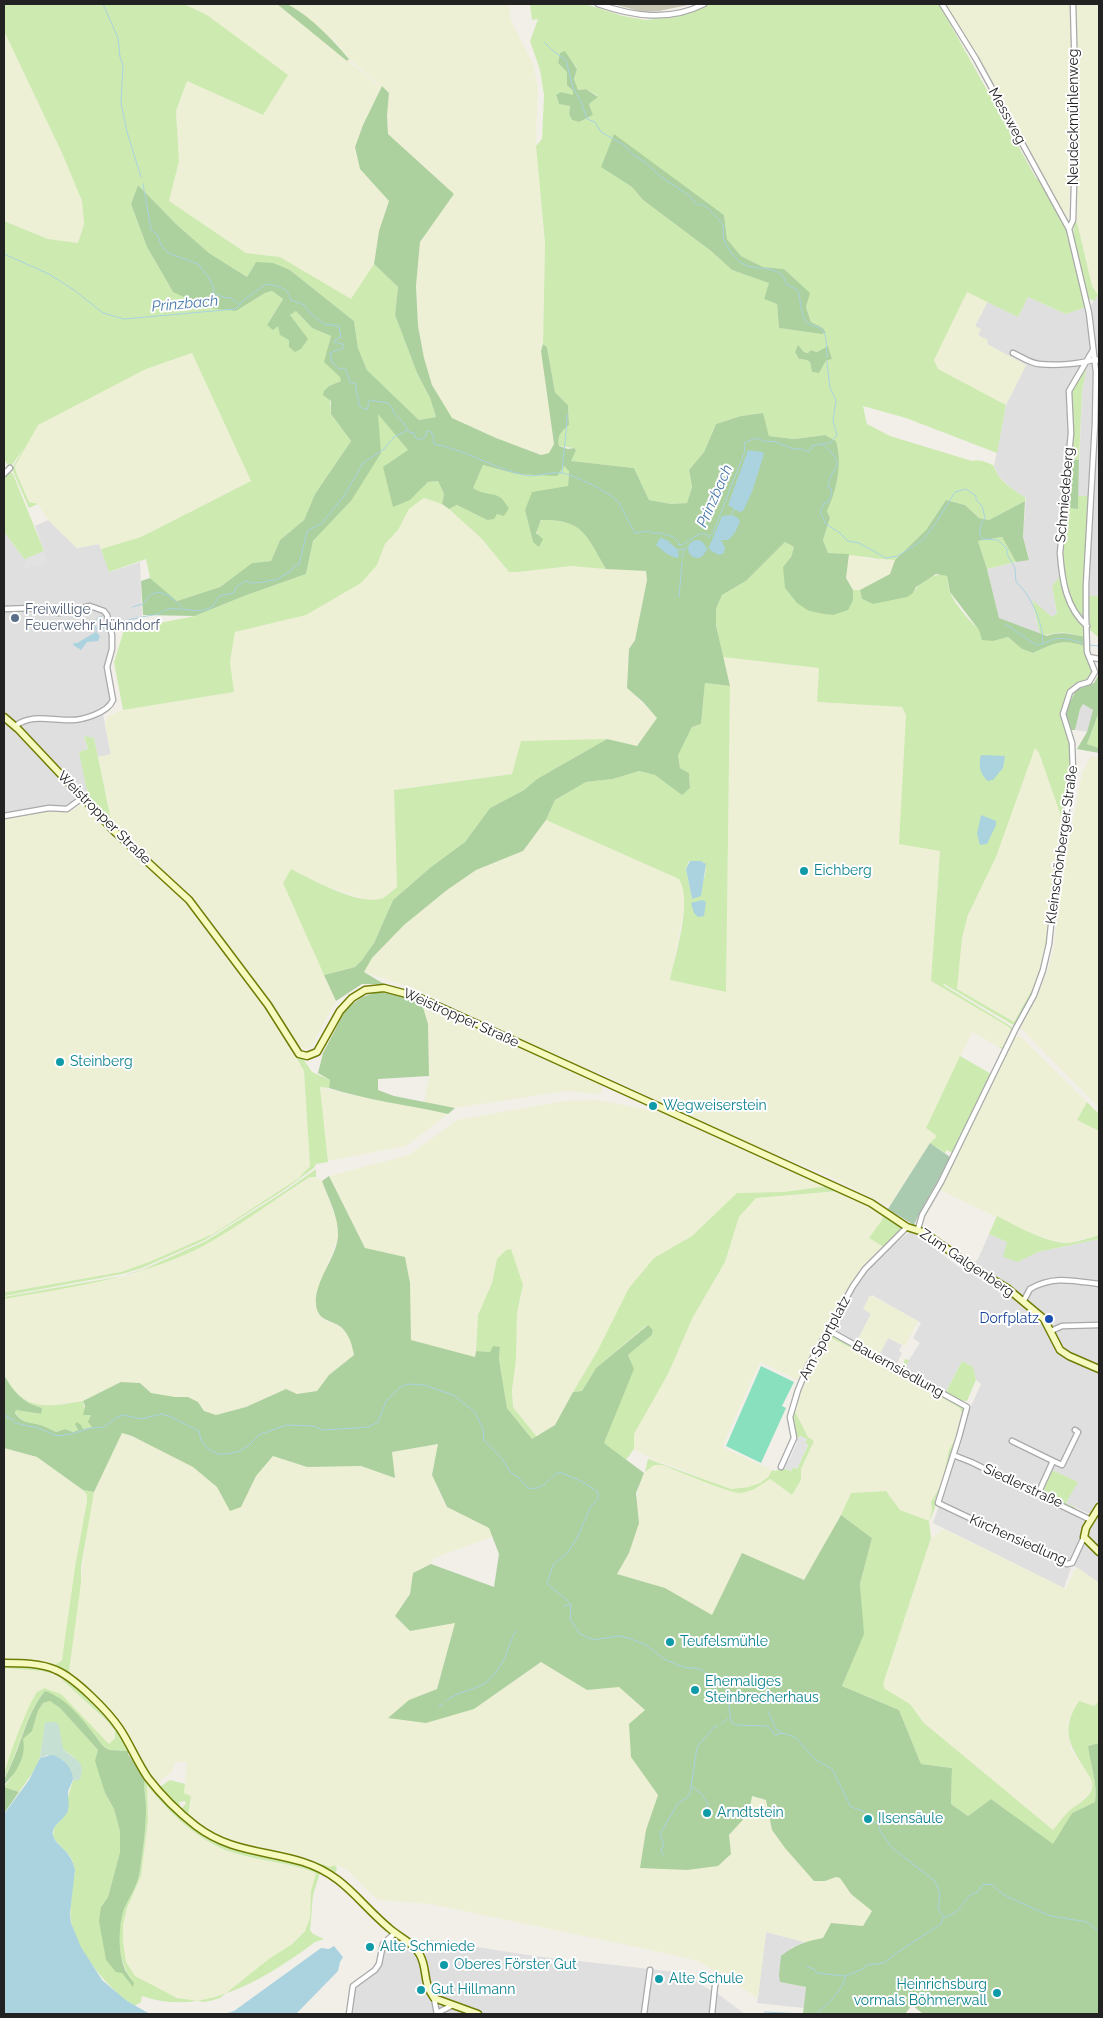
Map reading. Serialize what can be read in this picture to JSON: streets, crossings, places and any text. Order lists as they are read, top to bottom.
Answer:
{
  "streets": {
    "street": [
      "Messweg",
      "Neudeckmühlenweg",
      "Schmiedeberg",
      "Weistropper Straße",
      "Kleinschönberger Straße",
      "Zum Galgenberg",
      "Am Sportplatz",
      "Bauernsiedlung",
      "Siedlerstraße",
      "Kirchensiedlung"
    ]
  },
  "crossings": [
    ["Messweg", "Neudeckmühlenweg"],
    ["Weistropper Straße", "Zum Galgenberg"],
    ["Kleinschönberger Straße", "Zum Galgenberg"],
    ["Zum Galgenberg", "Am Sportplatz"],
    ["Am Sportplatz", "Bauernsiedlung"],
    ["Bauernsiedlung", "Siedlerstraße"],
    ["Bauernsiedlung", "Kirchensiedlung"],
    ["Siedlerstraße", "Kirchensiedlung"]
  ],
  "water": ["Prinzbach"],
  "places": [
    "Freiwillige Feuerwehr Hühndorf",
    "Eichberg",
    "Steinberg",
    "Wegweiserstein",
    "Dorfplatz",
    "Teufelsmühle",
    "Ehemaliges Steinbrecherhaus",
    "Arndtstein",
    "Ilsensäule",
    "Alte Schmiede",
    "Oberes Förster Gut",
    "Alte Schule",
    "Gut Hillmann",
    "Heinrichsburg vormals Böhmerwall"
  ]
}
